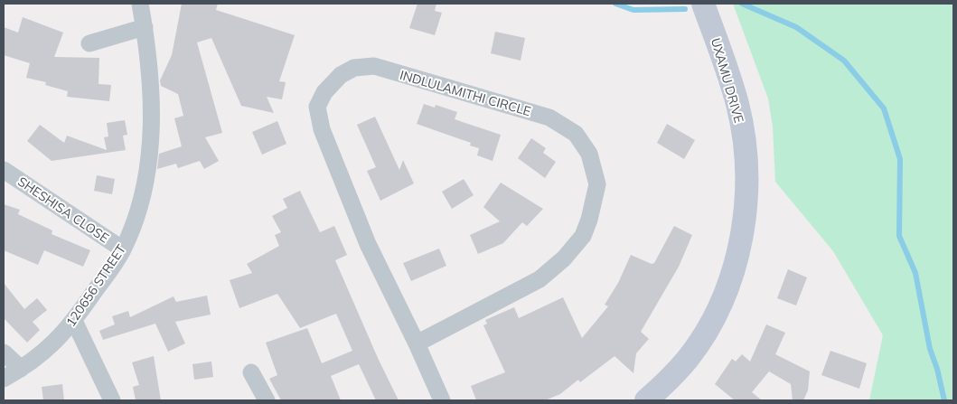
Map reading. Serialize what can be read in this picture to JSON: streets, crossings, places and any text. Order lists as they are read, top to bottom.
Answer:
{
  "streets": {
    "street": [
      "UXAMU DRIVE",
      "INDLULAMITHI CIRCLE",
      "SHESHISA CLOSE",
      "120656 STREET"
    ]
  },
  "crossings": [
    ["SHESHISA CLOSE", "120656 STREET"]
  ]
}
